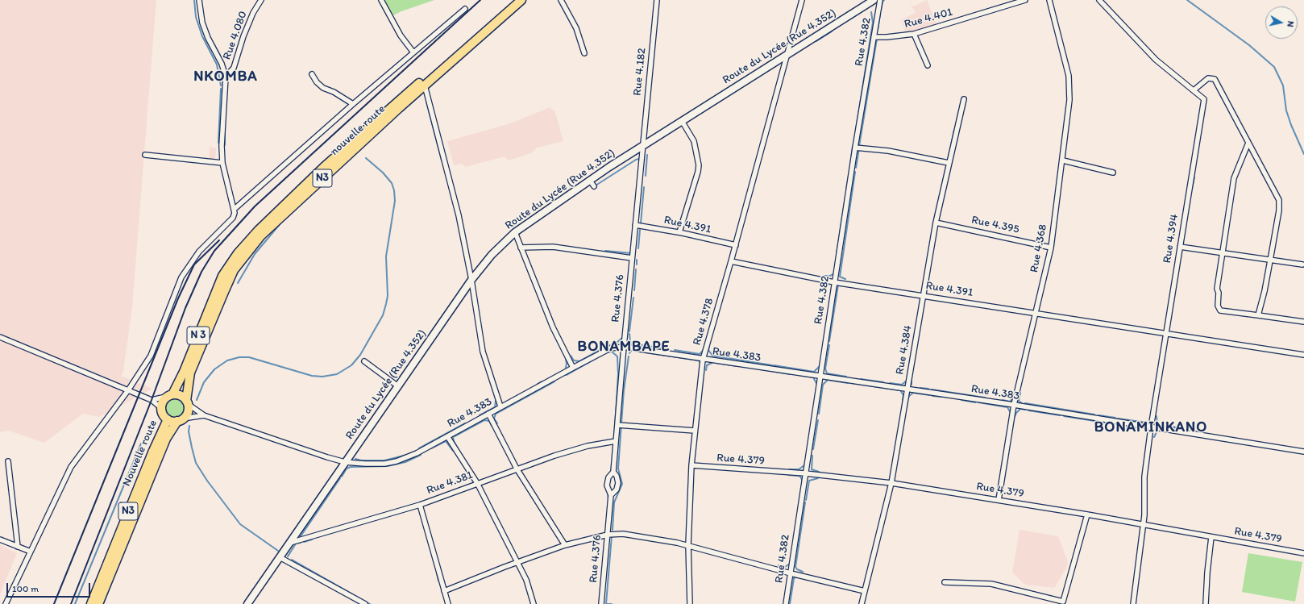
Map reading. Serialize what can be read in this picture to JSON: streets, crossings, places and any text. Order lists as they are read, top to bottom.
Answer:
{
  "streets": {
    "highway": [
      "nouvelle route",
      "N3",
      "N 3",
      "Nouvelle route"
    ],
    "main road": ["Route du Lycée (Rue 4.352)"],
    "street": [
      "Rue 4.401",
      "Rue 4.080",
      "Rue 4.382",
      "Rue 4.182",
      "Rue 4.391",
      "Rue 4.395",
      "Rue 4.394",
      "Rue 4.368",
      "Rue 4.376",
      "Rue 4.378",
      "Rue 4.384",
      "Rue 4.383",
      "Rue 4.379",
      "Rue 4.381"
    ]
  },
  "crossings": [
    ["Rue 4.401", "Rue 4.382"],
    ["Rue 4.382", "Rue 4.391"],
    ["Rue 4.382", "Rue 4.383"],
    ["Rue 4.382", "Rue 4.379"],
    ["Route du Lycée (Rue 4.352)", "Rue 4.182"],
    ["Route du Lycée (Rue 4.352)", "Rue 4.376"],
    ["Route du Lycée (Rue 4.352)", "Rue 4.378"],
    ["Route du Lycée (Rue 4.352)", "Rue 4.383"],
    ["Route du Lycée (Rue 4.352)", "Rue 4.381"],
    ["Rue 4.182", "Rue 4.376"],
    ["nouvelle route", "Nouvelle route"],
    ["Rue 4.391", "Rue 4.394"],
    ["Rue 4.391", "Rue 4.368"],
    ["Rue 4.391", "Rue 4.376"],
    ["Rue 4.391", "Rue 4.378"],
    ["Rue 4.391", "Rue 4.384"],
    ["Rue 4.395", "Rue 4.368"],
    ["Rue 4.395", "Rue 4.384"],
    ["Rue 4.394", "Rue 4.383"],
    ["Rue 4.394", "Rue 4.379"],
    ["Rue 4.368", "Rue 4.383"],
    ["Rue 4.368", "Rue 4.379"],
    ["Rue 4.376", "Rue 4.383"],
    ["Rue 4.376", "Rue 4.381"],
    ["Rue 4.378", "Rue 4.383"],
    ["Rue 4.378", "Rue 4.379"],
    ["Rue 4.384", "Rue 4.383"],
    ["Rue 4.384", "Rue 4.379"]
  ],
  "districts": ["NKOMBA", "BONAMBAPE", "BONAMINKANO"],
  "scale_bar": "100 m",
  "north": "right"
}
